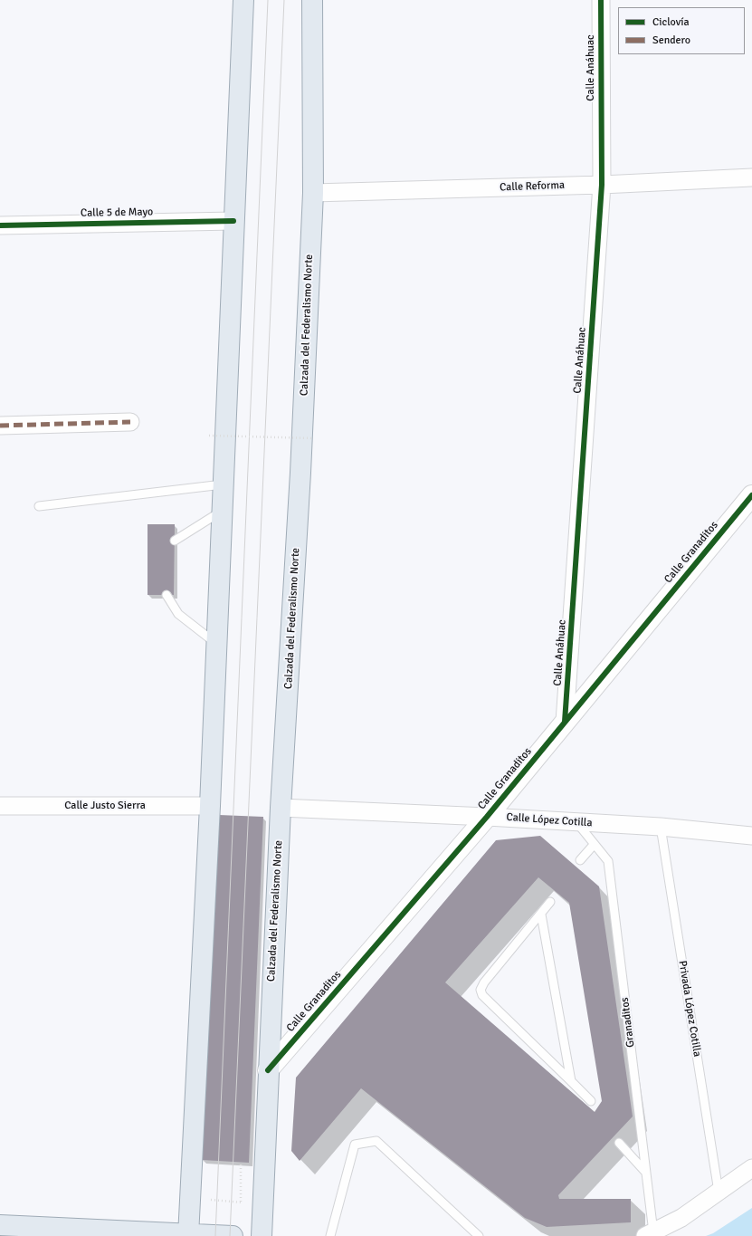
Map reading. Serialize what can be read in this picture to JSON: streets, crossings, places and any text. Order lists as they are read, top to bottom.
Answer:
{
  "streets": {
    "main road": ["Calzada del Federalismo Norte"],
    "street": [
      "Calle Anáhuac",
      "Calle Reforma",
      "Calle 5 de Mayo",
      "Calle Granaditos",
      "Calle Justo Sierra",
      "Calle López Cotilla"
    ],
    "lane": ["Privada López Cotilla", "Granaditos"]
  },
  "crossings": [
    ["Calle Anáhuac", "Calle Reforma"],
    ["Calle Anáhuac", "Calle Granaditos"],
    ["Calle Reforma", "Calzada del Federalismo Norte"],
    ["Calzada del Federalismo Norte", "Calle Granaditos"],
    ["Calzada del Federalismo Norte", "Calle López Cotilla"],
    ["Calle Granaditos", "Calle López Cotilla"],
    ["Calle López Cotilla", "Privada López Cotilla"],
    ["Calle López Cotilla", "Granaditos"]
  ],
  "legend": ["Ciclovía", "Sendero"]
}
